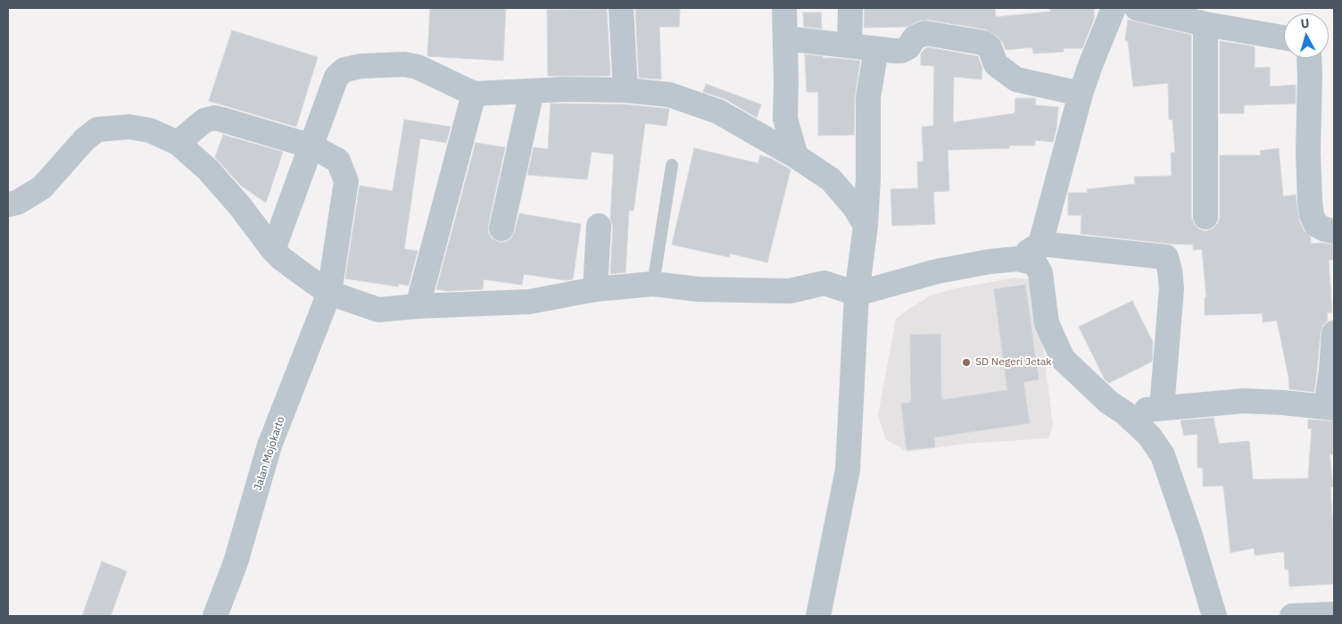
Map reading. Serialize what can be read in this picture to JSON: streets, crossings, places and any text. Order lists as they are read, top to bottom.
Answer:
{
  "streets": {
    "street": ["Jalan Mojokarto"]
  },
  "places": ["SD Negeri Jetak"],
  "north": "top"
}
